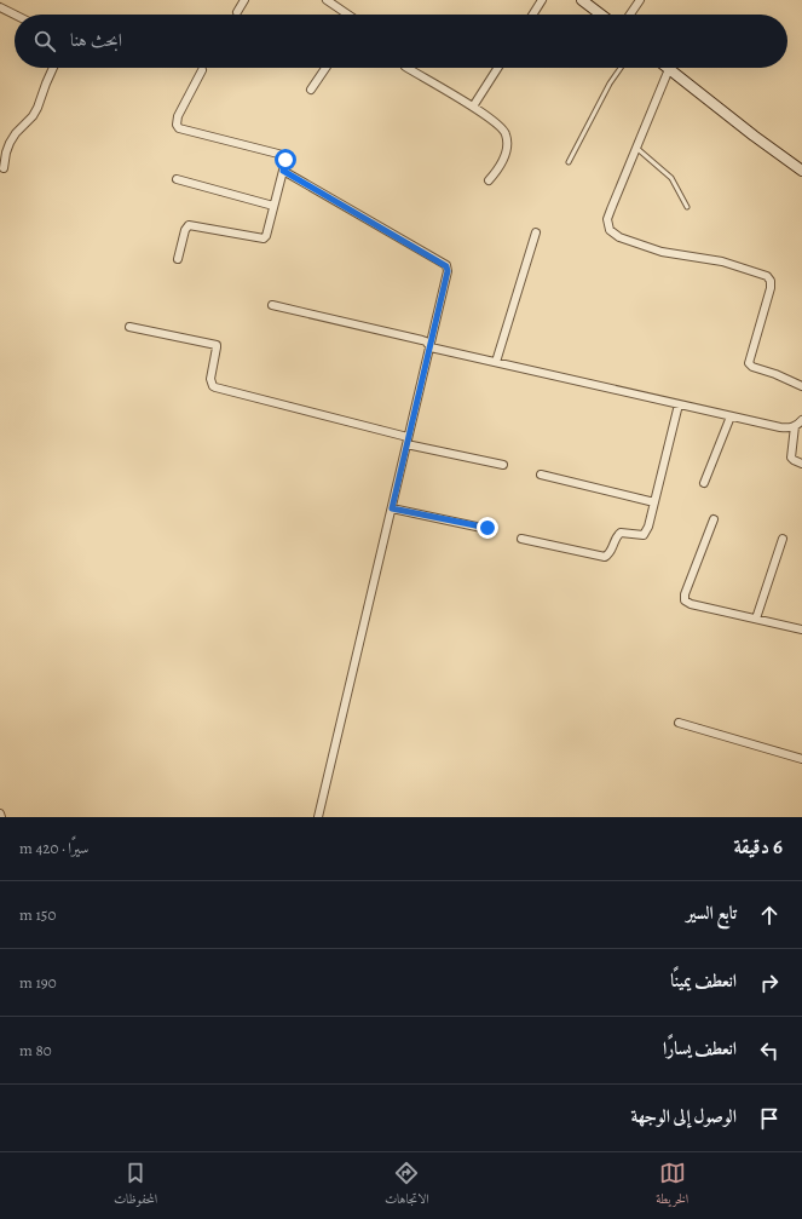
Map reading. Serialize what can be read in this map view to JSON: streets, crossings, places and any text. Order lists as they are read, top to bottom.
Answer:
{
  "page": {
    "search": "ابحث هنا",
    "heading": ["6 دقيقة", "سيرًا · 420 m"],
    "list": [
      ["تابع السير", "150 m"],
      ["انعطف يمينًا", "190 m"],
      ["انعطف يسارًا", "80 m"],
      "الوصول إلى الوجهة"
    ],
    "nav": ["الخريطة", "الاتجاهات", "المحفوظات"]
  }
}
